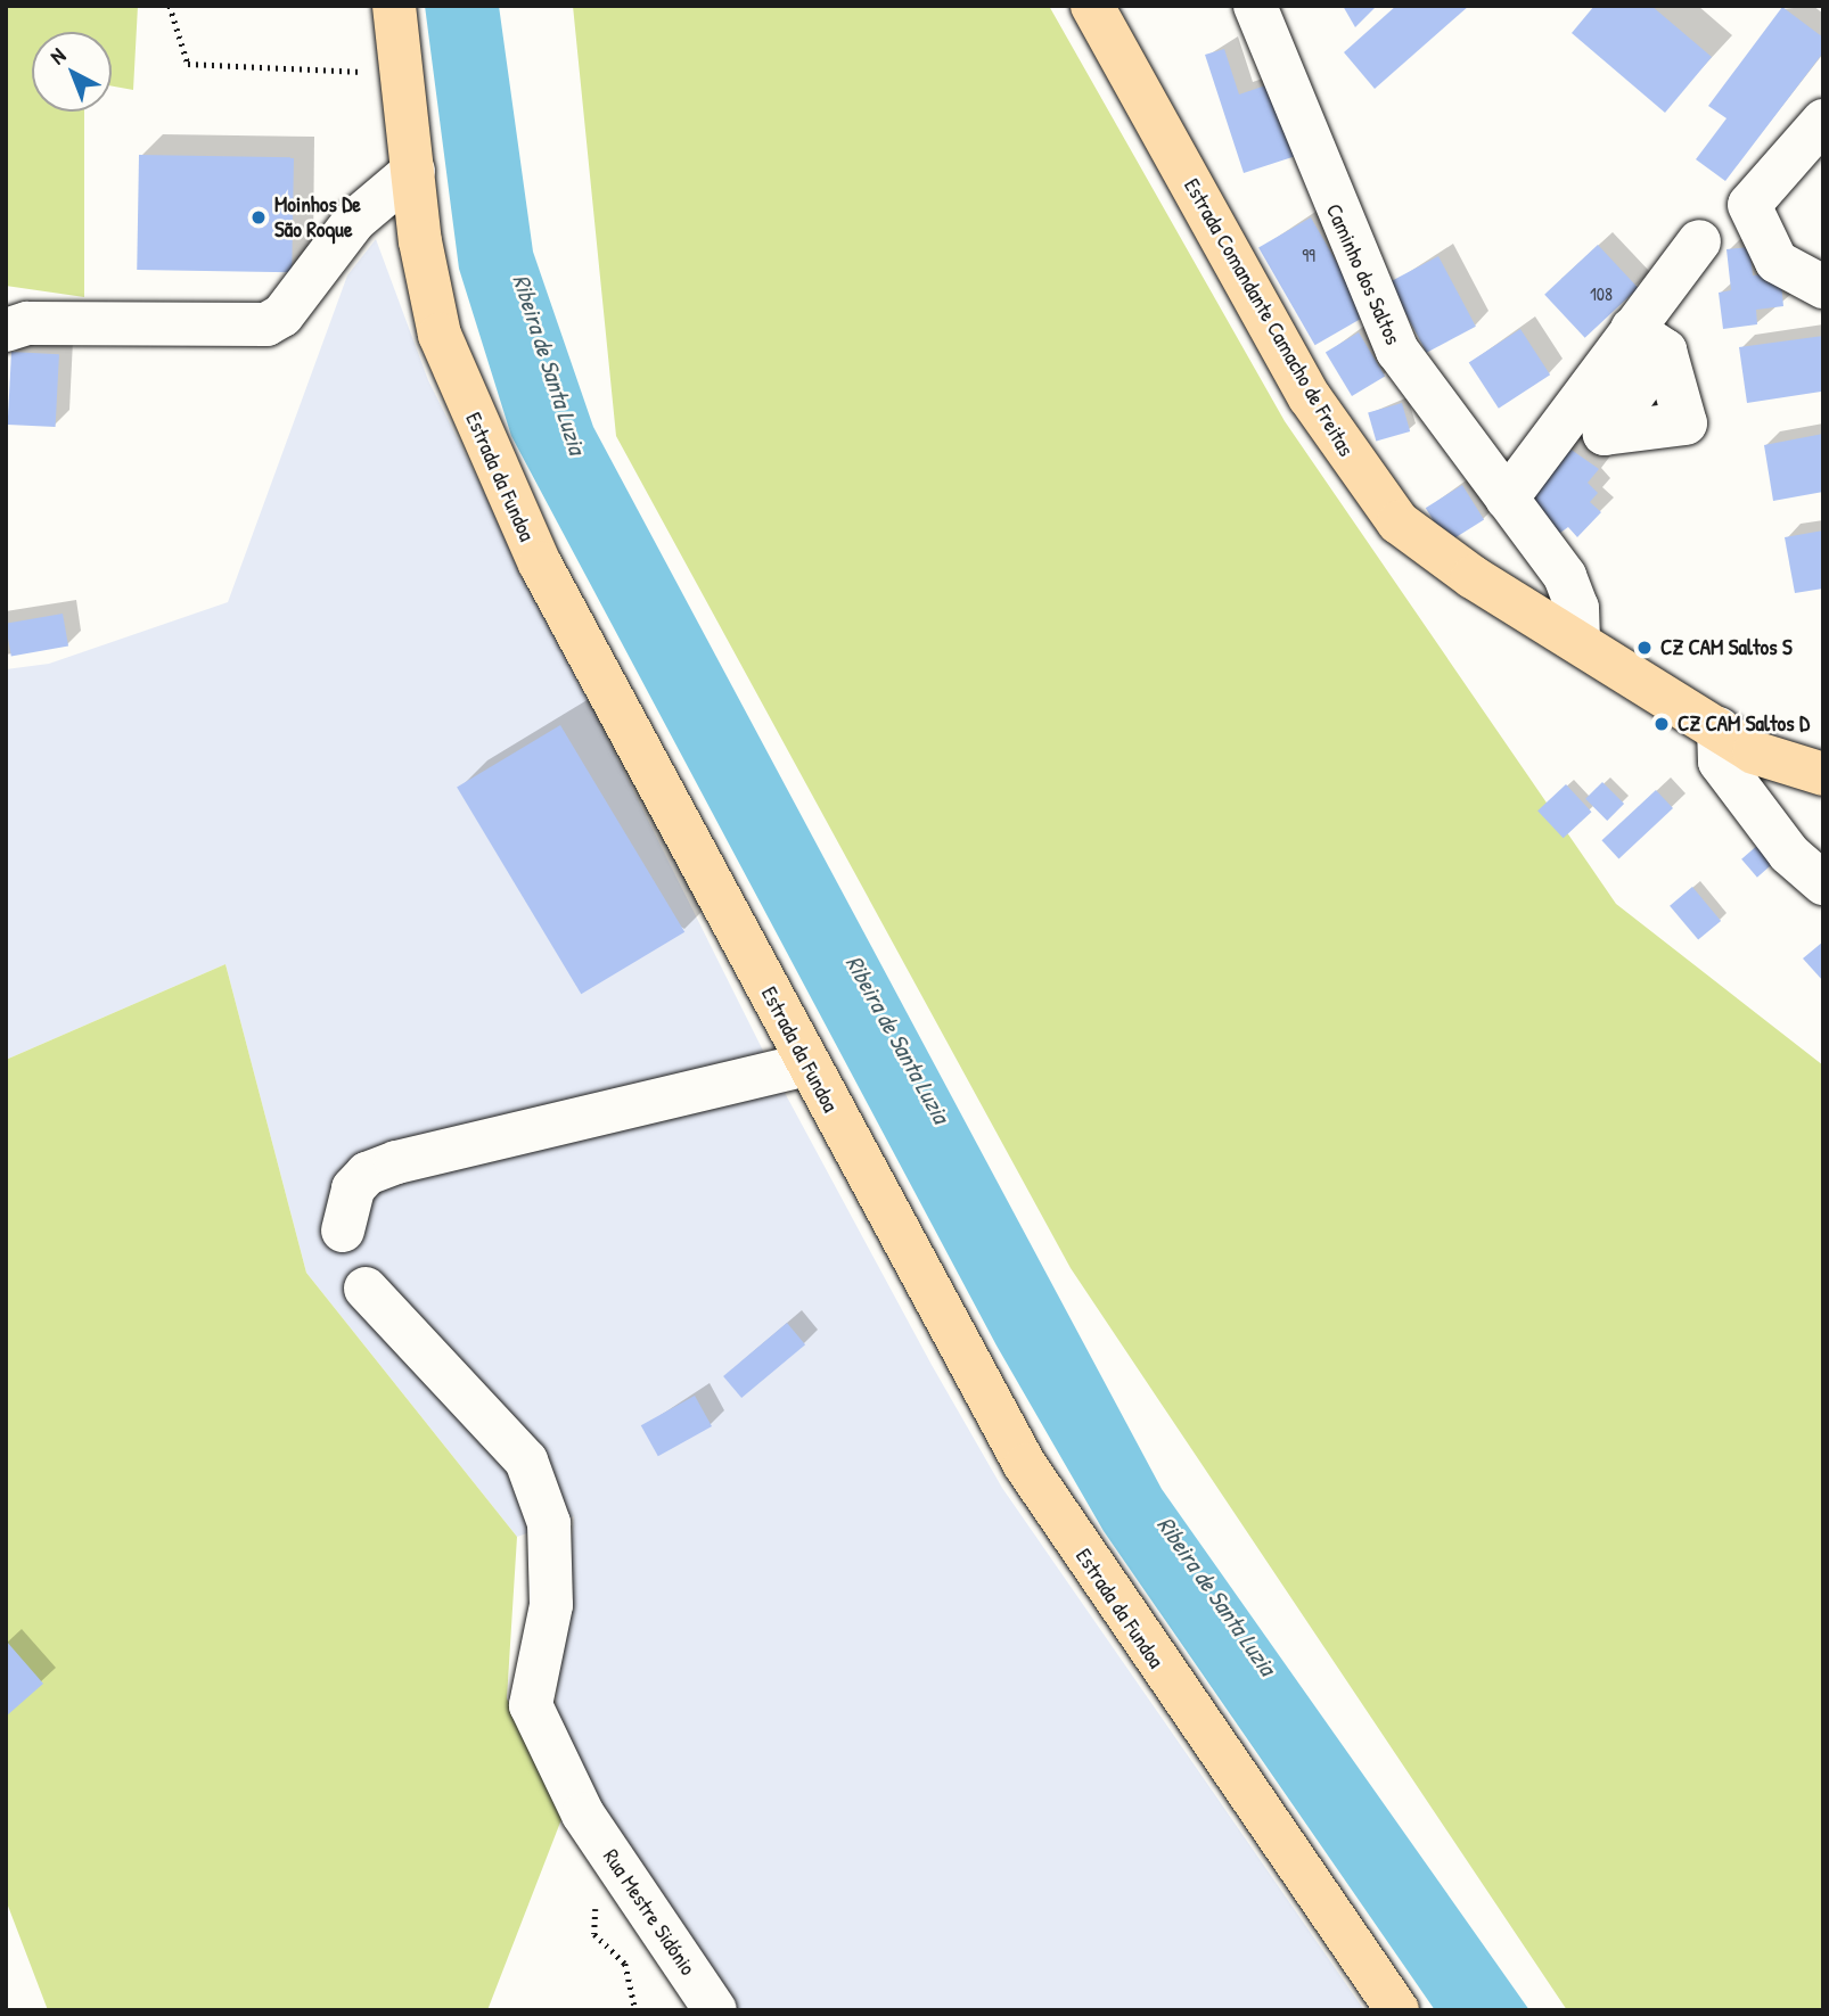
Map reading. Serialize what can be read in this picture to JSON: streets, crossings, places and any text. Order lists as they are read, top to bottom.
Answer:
{
  "streets": {
    "main road": ["Estrada Comandante Camacho de Freitas", "Estrada da Fundoa"],
    "street": ["Caminho dos Saltos", "Rua Mestre Sidónio"]
  },
  "crossings": [
    ["Caminho dos Saltos", "Estrada Comandante Camacho de Freitas"]
  ],
  "water": ["Ribeira de Santa Luzia"],
  "places": ["Moinhos De São Roque", "CZ CAM Saltos S", "CZ CAM Saltos D"],
  "house_numbers": ["99", "108"],
  "north": "top left"
}
